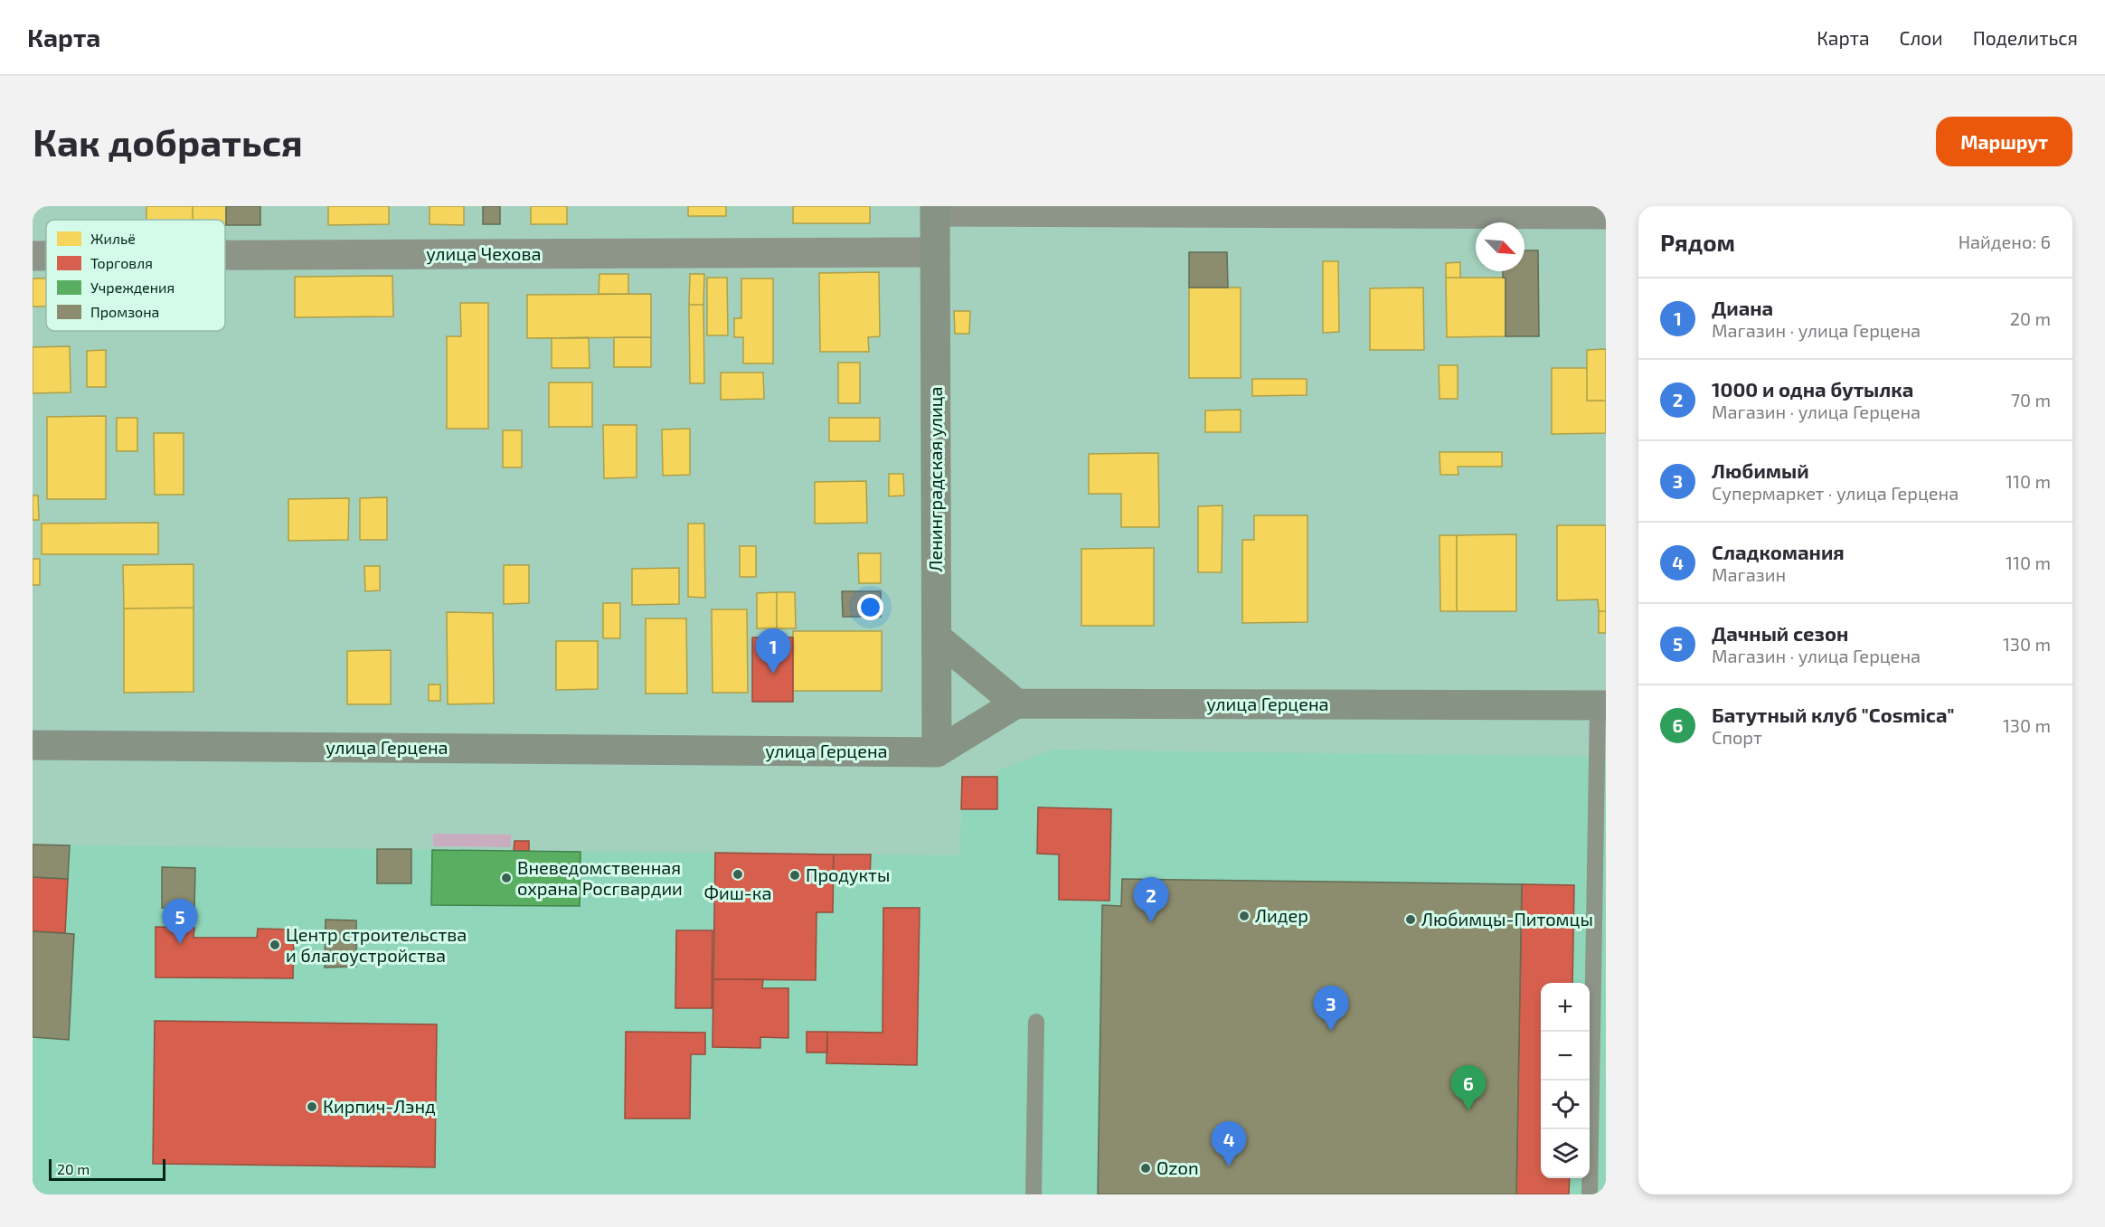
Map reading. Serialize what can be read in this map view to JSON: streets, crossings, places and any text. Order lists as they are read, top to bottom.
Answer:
{
  "streets": {
    "street": ["улица Чехова", "Ленинградская улица", "улица Герцена"]
  },
  "crossings": [
    ["улица Чехова", "Ленинградская улица"],
    ["Ленинградская улица", "улица Герцена"]
  ],
  "places": [
    "Фиш-ка",
    "Продукты",
    "Вневедомственная охрана Росгвардии",
    "Лидер",
    "Любимцы-Питомцы",
    "Центр строительства и благоустройства",
    "Кирпич-Лэнд",
    "Ozon"
  ],
  "legend": [
    "Жильё",
    "Торговля",
    "Учреждения",
    "Промзона"
  ],
  "scale_bar": "20 m",
  "north": "bottom right",
  "page": {
    "header": "Карта",
    "nav": ["Карта", "Слои", "Поделиться"],
    "buttons": "Маршрут",
    "title": "Как добраться",
    "heading": ["Рядом", "Найдено: 6"],
    "list": [
      {
        "mark": "1",
        "name": "Диана",
        "note": "Магазин · улица Герцена",
        "value": "20 m"
      },
      {
        "mark": "2",
        "name": "1000 и одна бутылка",
        "note": "Магазин · улица Герцена",
        "value": "70 m"
      },
      {
        "mark": "3",
        "name": "Любимый",
        "note": "Супермаркет · улица Герцена",
        "value": "110 m"
      },
      {
        "mark": "4",
        "name": "Сладкомания",
        "note": "Магазин",
        "value": "110 m"
      },
      {
        "mark": "5",
        "name": "Дачный сезон",
        "note": "Магазин · улица Герцена",
        "value": "130 m"
      },
      {
        "mark": "6",
        "name": "Батутный клуб \"Cosmica\"",
        "note": "Спорт",
        "value": "130 m"
      }
    ],
    "pins": [
      "1",
      "2",
      "5",
      "3",
      "6",
      "4"
    ],
    "map_buttons": ["+", "−"],
    "scale": "20 m"
  }
}
